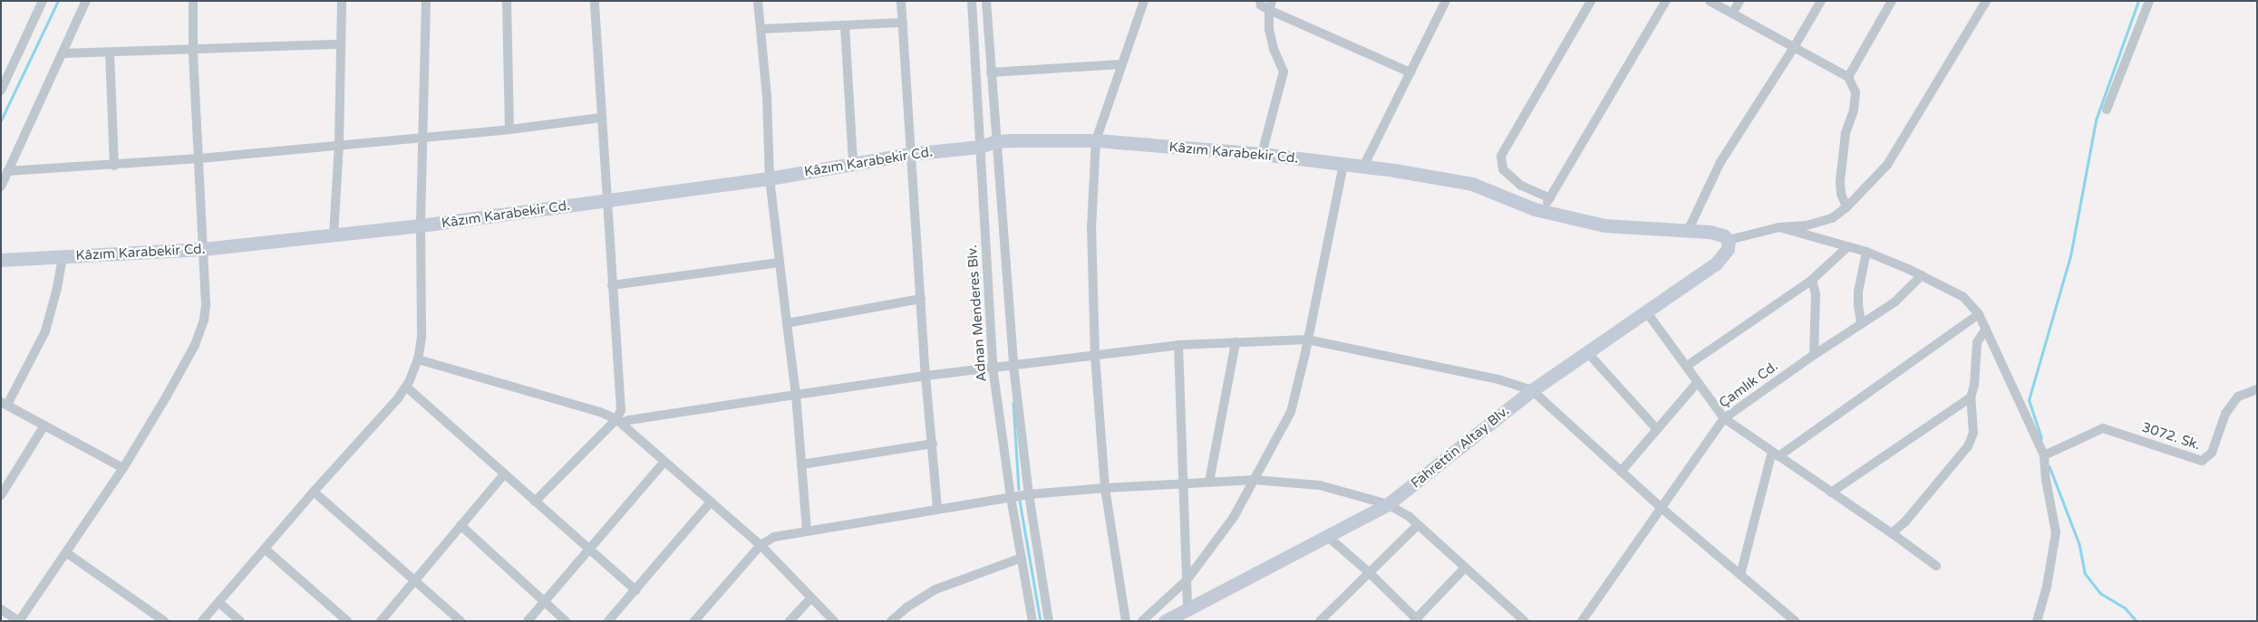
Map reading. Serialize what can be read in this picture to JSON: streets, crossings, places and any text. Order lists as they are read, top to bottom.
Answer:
{
  "streets": {
    "street": [
      "Kâzım Karabekir Cd.",
      "Adnan Menderes Blv.",
      "Çamlık Cd.",
      "3072. Sk.",
      "Fahrettin Altay Blv."
    ]
  },
  "crossings": [
    ["Kâzım Karabekir Cd.", "Adnan Menderes Blv."],
    ["Kâzım Karabekir Cd.", "Fahrettin Altay Blv."]
  ]
}
